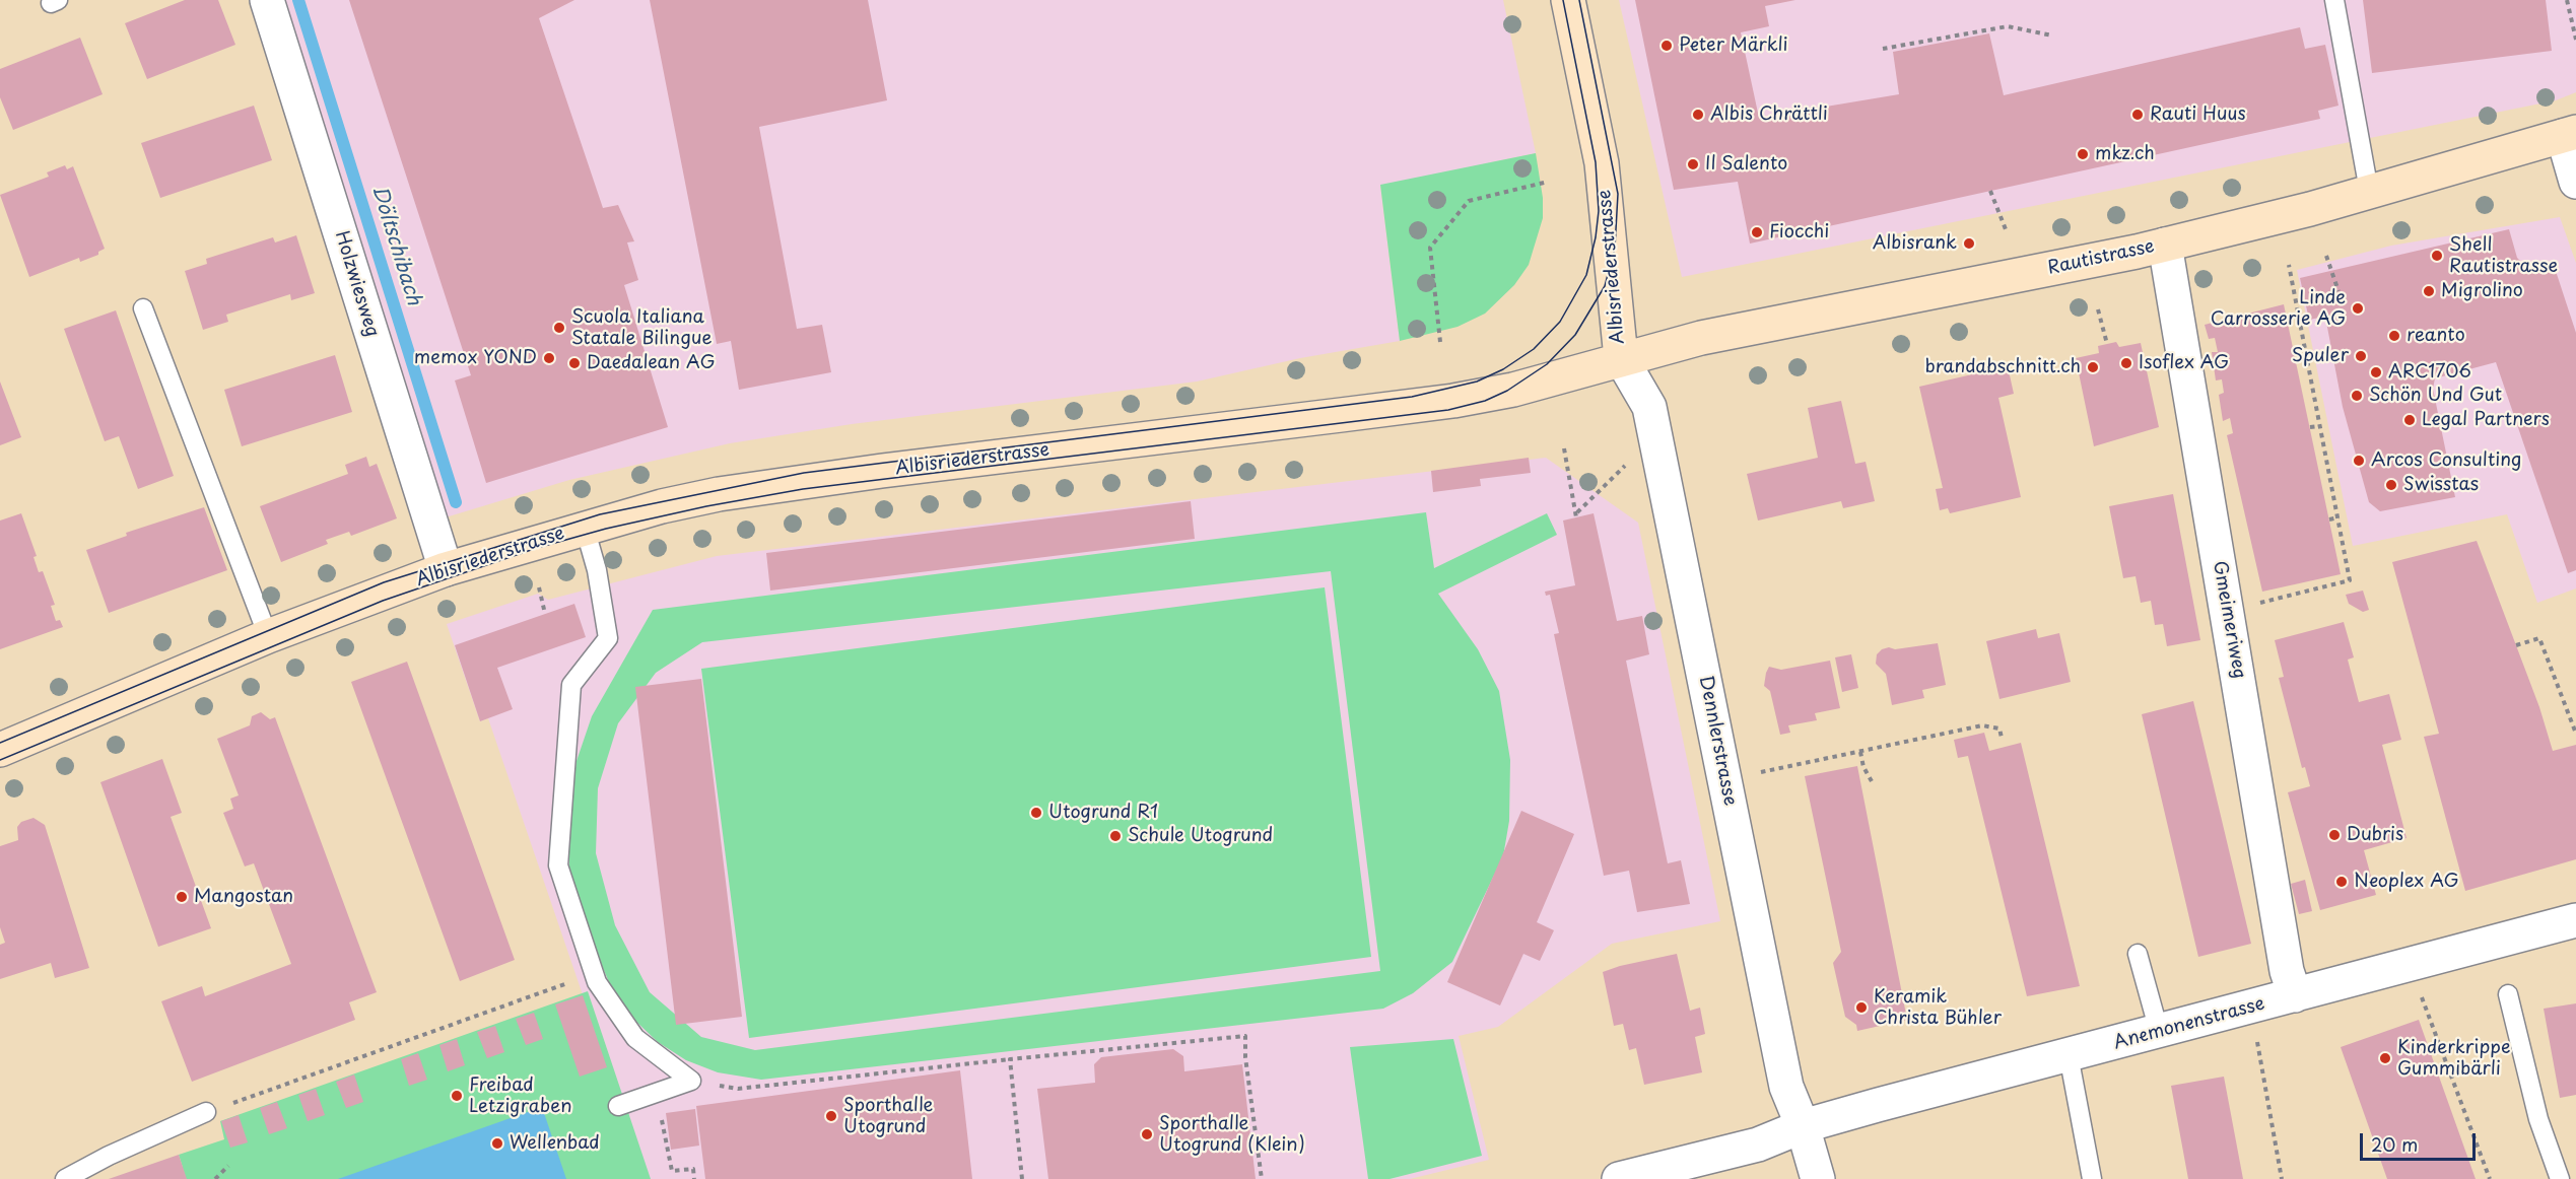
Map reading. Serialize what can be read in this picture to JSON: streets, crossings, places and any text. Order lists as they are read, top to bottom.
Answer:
{
  "streets": {
    "main road": ["Rautistrasse", "Albisriederstrasse"],
    "street": [
      "Holzwiesweg",
      "Gmeimeriweg",
      "Dennlerstrasse",
      "Anemonenstrasse"
    ]
  },
  "crossings": [
    ["Rautistrasse", "Albisriederstrasse"],
    ["Rautistrasse", "Gmeimeriweg"],
    ["Rautistrasse", "Dennlerstrasse"],
    ["Albisriederstrasse", "Holzwiesweg"],
    ["Albisriederstrasse", "Dennlerstrasse"],
    ["Gmeimeriweg", "Anemonenstrasse"],
    ["Dennlerstrasse", "Anemonenstrasse"]
  ],
  "water": ["Döltschibach"],
  "places": [
    "Peter Märkli",
    "Albis Chrättli",
    "Rauti Huus",
    "mkz.ch",
    "Il Salento",
    "Fiocchi",
    "Albisrank",
    "Shell Rautistrasse",
    "Migrolino",
    "Linde Carrosserie AG",
    "Scuola Italiana Statale Bilingue",
    "reanto",
    "Spuler",
    "memox YOND",
    "Daedalean AG",
    "Isoflex AG",
    "brandabschnitt.ch",
    "ARC1706",
    "Schön Und Gut",
    "Legal Partners",
    "Arcos Consulting",
    "Swisstas",
    "Utogrund R1",
    "Dubris",
    "Schule Utogrund",
    "Neoplex AG",
    "Mangostan",
    "Keramik Christa Bühler",
    "Kinderkrippe Gummibärli",
    "Freibad Letzigraben",
    "Sporthalle Utogrund",
    "Sporthalle Utogrund (Klein)",
    "Wellenbad"
  ],
  "scale_bar": "20 m"
}
